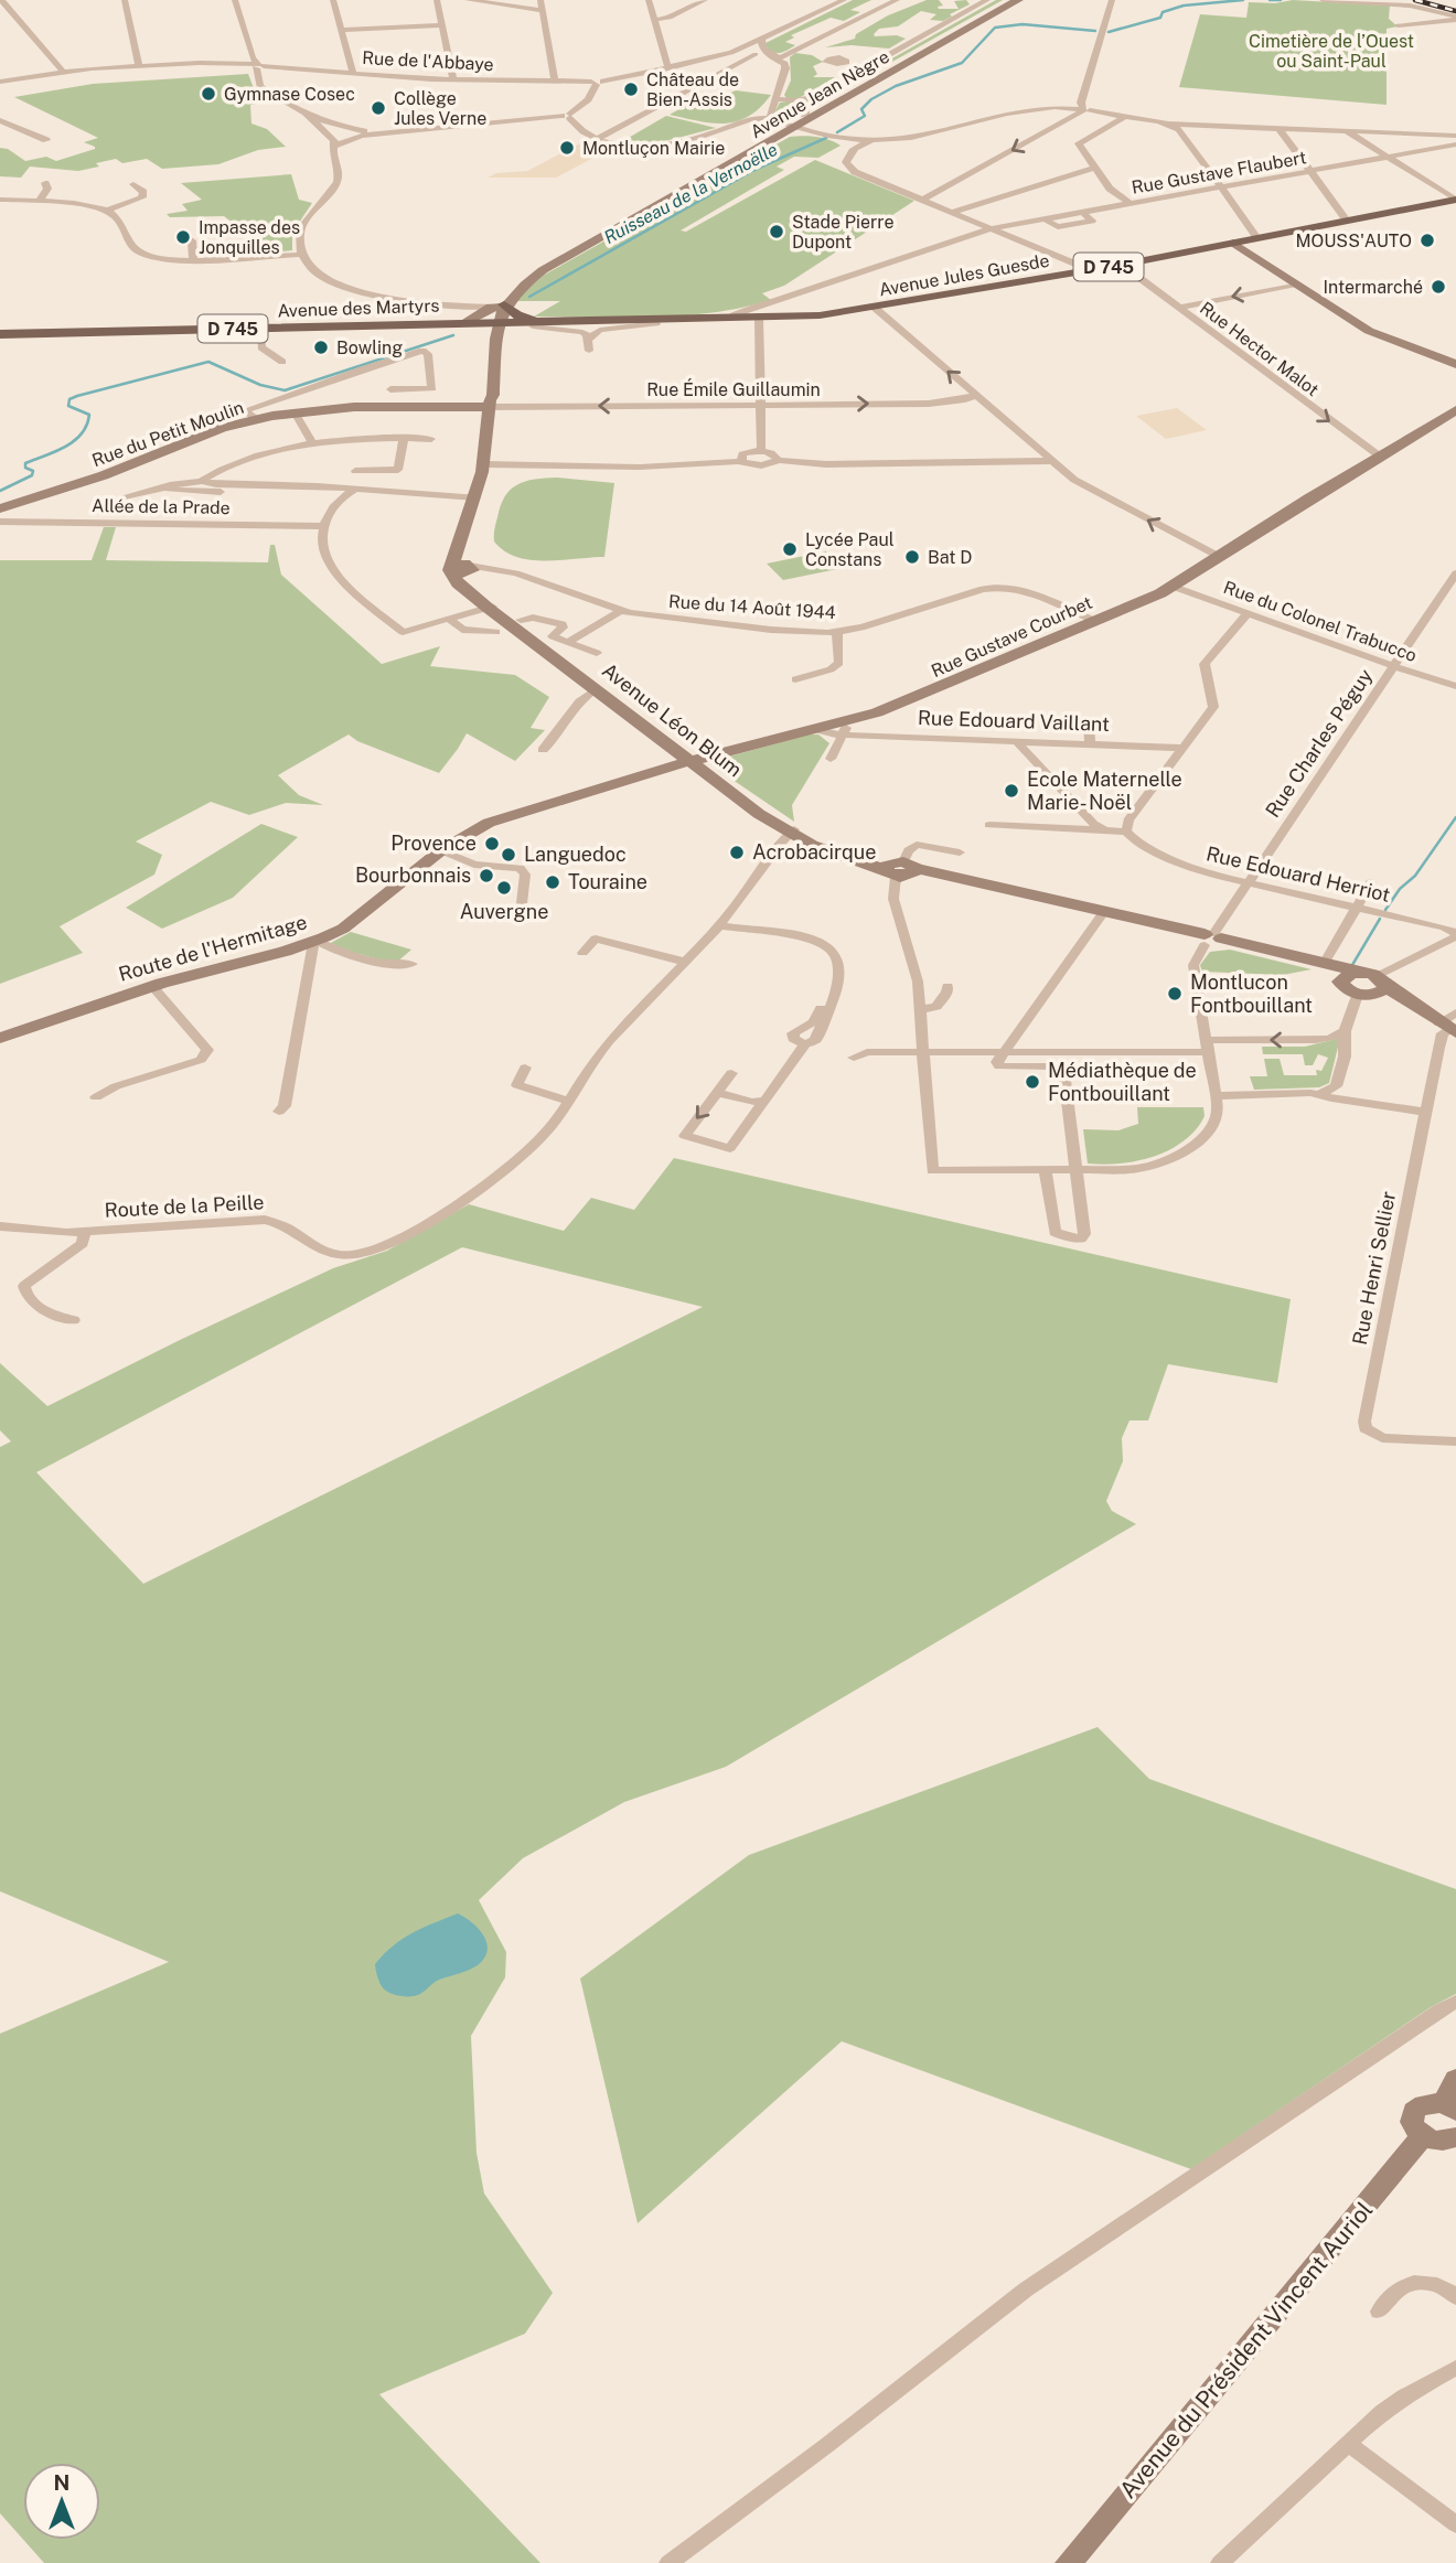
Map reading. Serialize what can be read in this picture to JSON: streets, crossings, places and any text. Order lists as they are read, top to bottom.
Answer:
{
  "streets": {
    "main road": [
      "Avenue Jean Nègre",
      "D 745",
      "Avenue Jules Guesde",
      "Avenue des Martyrs",
      "Rue du Petit Moulin",
      "Rue Gustave Courbet",
      "Avenue Léon Blum",
      "Route de l'Hermitage",
      "Avenue du Président Vincent Auriol"
    ],
    "street": [
      "Rue de l'Abbaye",
      "Rue Gustave Flaubert",
      "Rue Hector Malot",
      "Rue Émile Guillaumin",
      "Allée de la Prade",
      "Rue du 14 Août 1944",
      "Rue du Colonel Trabucco",
      "Rue Edouard Vaillant",
      "Rue Charles Péguy",
      "Rue Edouard Herriot",
      "Route de la Peille",
      "Rue Henri Sellier"
    ]
  },
  "crossings": [
    ["Avenue Jean Nègre", "Avenue Jules Guesde"],
    ["Avenue Jean Nègre", "Avenue des Martyrs"],
    ["Avenue Jules Guesde", "Avenue des Martyrs"],
    ["Avenue Jules Guesde", "Rue Hector Malot"],
    ["Rue Hector Malot", "Rue Gustave Courbet"],
    ["Rue Émile Guillaumin", "Rue du Petit Moulin"],
    ["Rue du 14 Août 1944", "Rue Gustave Courbet"],
    ["Rue du 14 Août 1944", "Avenue Léon Blum"],
    ["Rue du Colonel Trabucco", "Rue Gustave Courbet"],
    ["Rue du Colonel Trabucco", "Rue Charles Péguy"],
    ["Rue Gustave Courbet", "Avenue Léon Blum"],
    ["Rue Gustave Courbet", "Rue Edouard Vaillant"],
    ["Rue Gustave Courbet", "Route de l'Hermitage"],
    ["Avenue Léon Blum", "Rue Charles Péguy"],
    ["Avenue Léon Blum", "Rue Henri Sellier"],
    ["Rue Charles Péguy", "Rue Edouard Herriot"]
  ],
  "one_way": ["Rue Hector Malot"],
  "water": ["Ruisseau de la Vernoëlle"],
  "parks": ["Cimetière de l’Ouest ou Saint-Paul"],
  "places": [
    "Château de Bien-Assis",
    "Gymnase Cosec",
    "Collège Jules Verne",
    "Montluçon Mairie",
    "Stade Pierre Dupont",
    "Impasse des Jonquilles",
    "MOUSS'AUTO",
    "Intermarché",
    "Bowling",
    "Lycée Paul Constans",
    "Bat D",
    "Ecole Maternelle Marie- Noël",
    "Provence",
    "Acrobacirque",
    "Languedoc",
    "Bourbonnais",
    "Touraine",
    "Auvergne",
    "Montlucon Fontbouillant",
    "Médiathèque de Fontbouillant"
  ],
  "north": "top"
}
